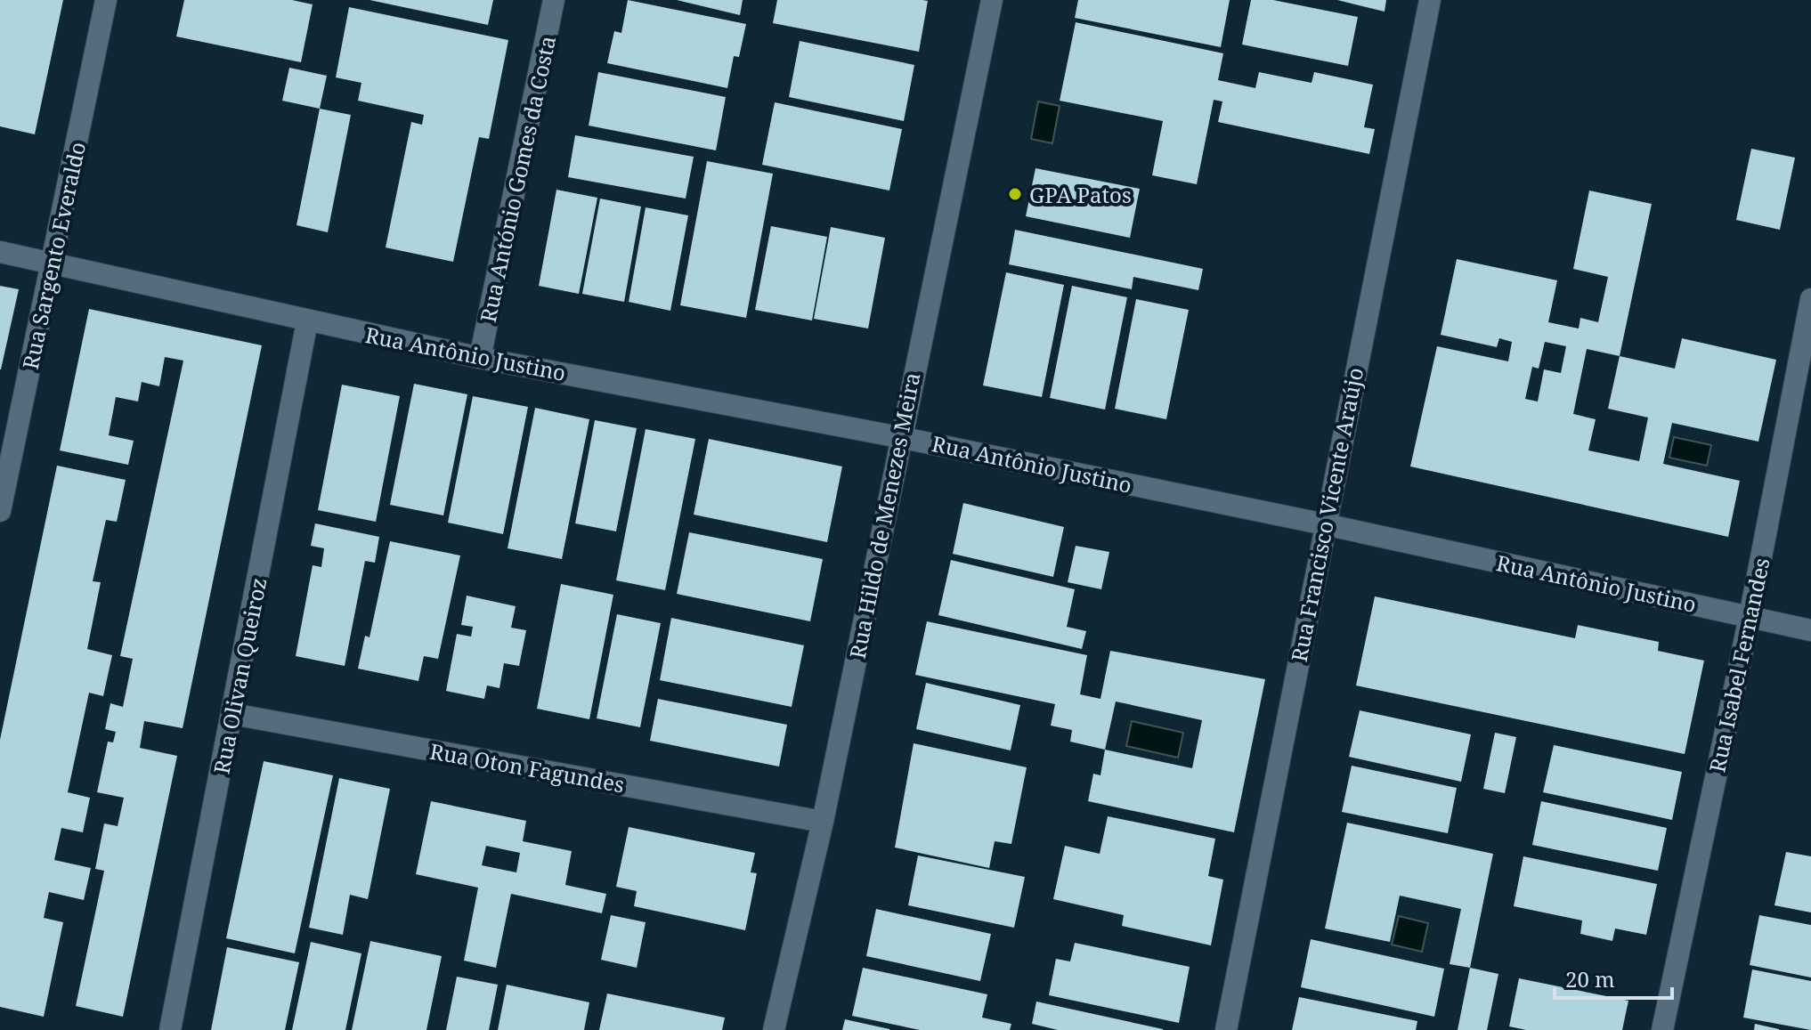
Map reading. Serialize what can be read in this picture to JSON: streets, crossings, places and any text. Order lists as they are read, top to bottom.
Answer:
{
  "streets": {
    "street": [
      "Rua António Gomes da Costa",
      "Rua Sargento Everaldo",
      "Rua Antônio Justino",
      "Rua Francisco Vicente Araújo",
      "Rua Hildo de Menezes Meira",
      "Rua Isabel Fernandes",
      "Rua Olivan Queiroz",
      "Rua Oton Fagundes"
    ]
  },
  "crossings": [
    ["Rua António Gomes da Costa", "Rua Antônio Justino"],
    ["Rua Sargento Everaldo", "Rua Antônio Justino"],
    ["Rua Antônio Justino", "Rua Francisco Vicente Araújo"],
    ["Rua Antônio Justino", "Rua Hildo de Menezes Meira"],
    ["Rua Antônio Justino", "Rua Isabel Fernandes"],
    ["Rua Antônio Justino", "Rua Olivan Queiroz"],
    ["Rua Hildo de Menezes Meira", "Rua Oton Fagundes"],
    ["Rua Olivan Queiroz", "Rua Oton Fagundes"]
  ],
  "places": ["GPA Patos"],
  "scale_bar": "20 m"
}
